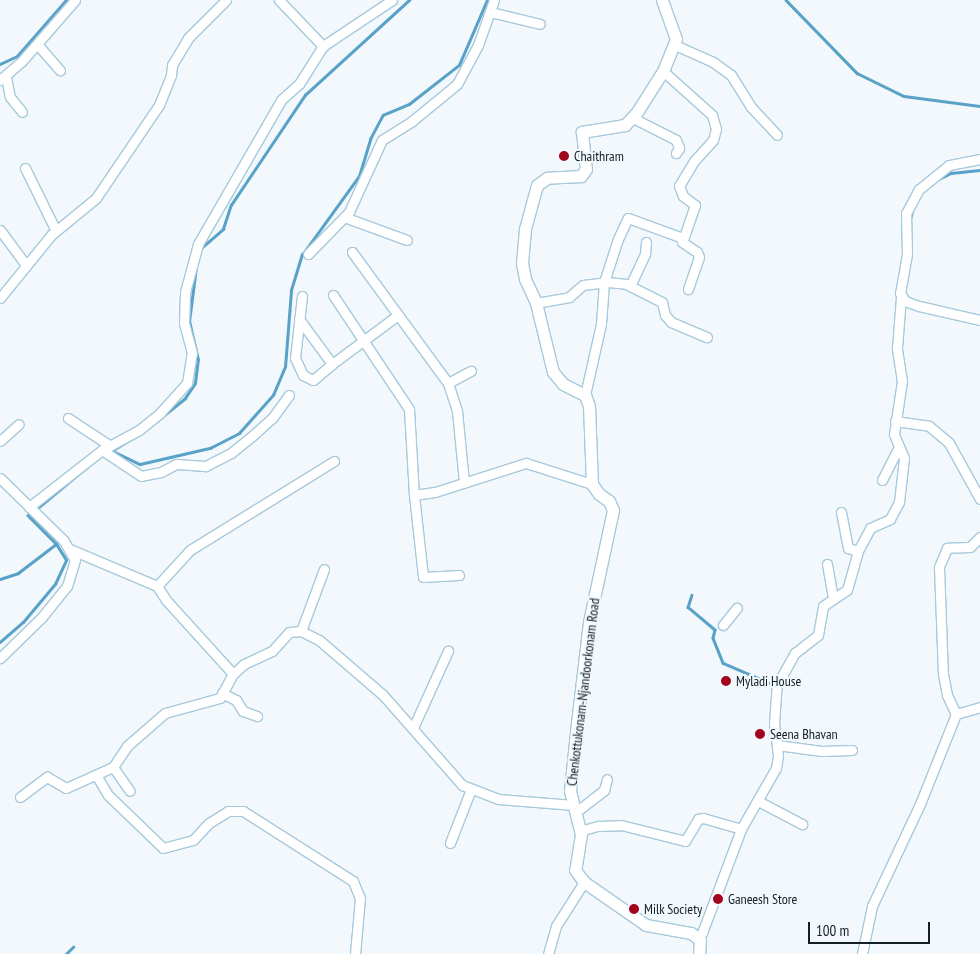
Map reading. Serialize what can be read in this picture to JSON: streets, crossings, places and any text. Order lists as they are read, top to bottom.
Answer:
{
  "streets": {
    "main road": ["Chenkottukonam-Njandoorkonam Road"]
  },
  "places": [
    "Chaithram",
    "Myladi House",
    "Seena Bhavan",
    "Ganeesh Store",
    "Milk Society"
  ],
  "scale_bar": "100 m"
}
